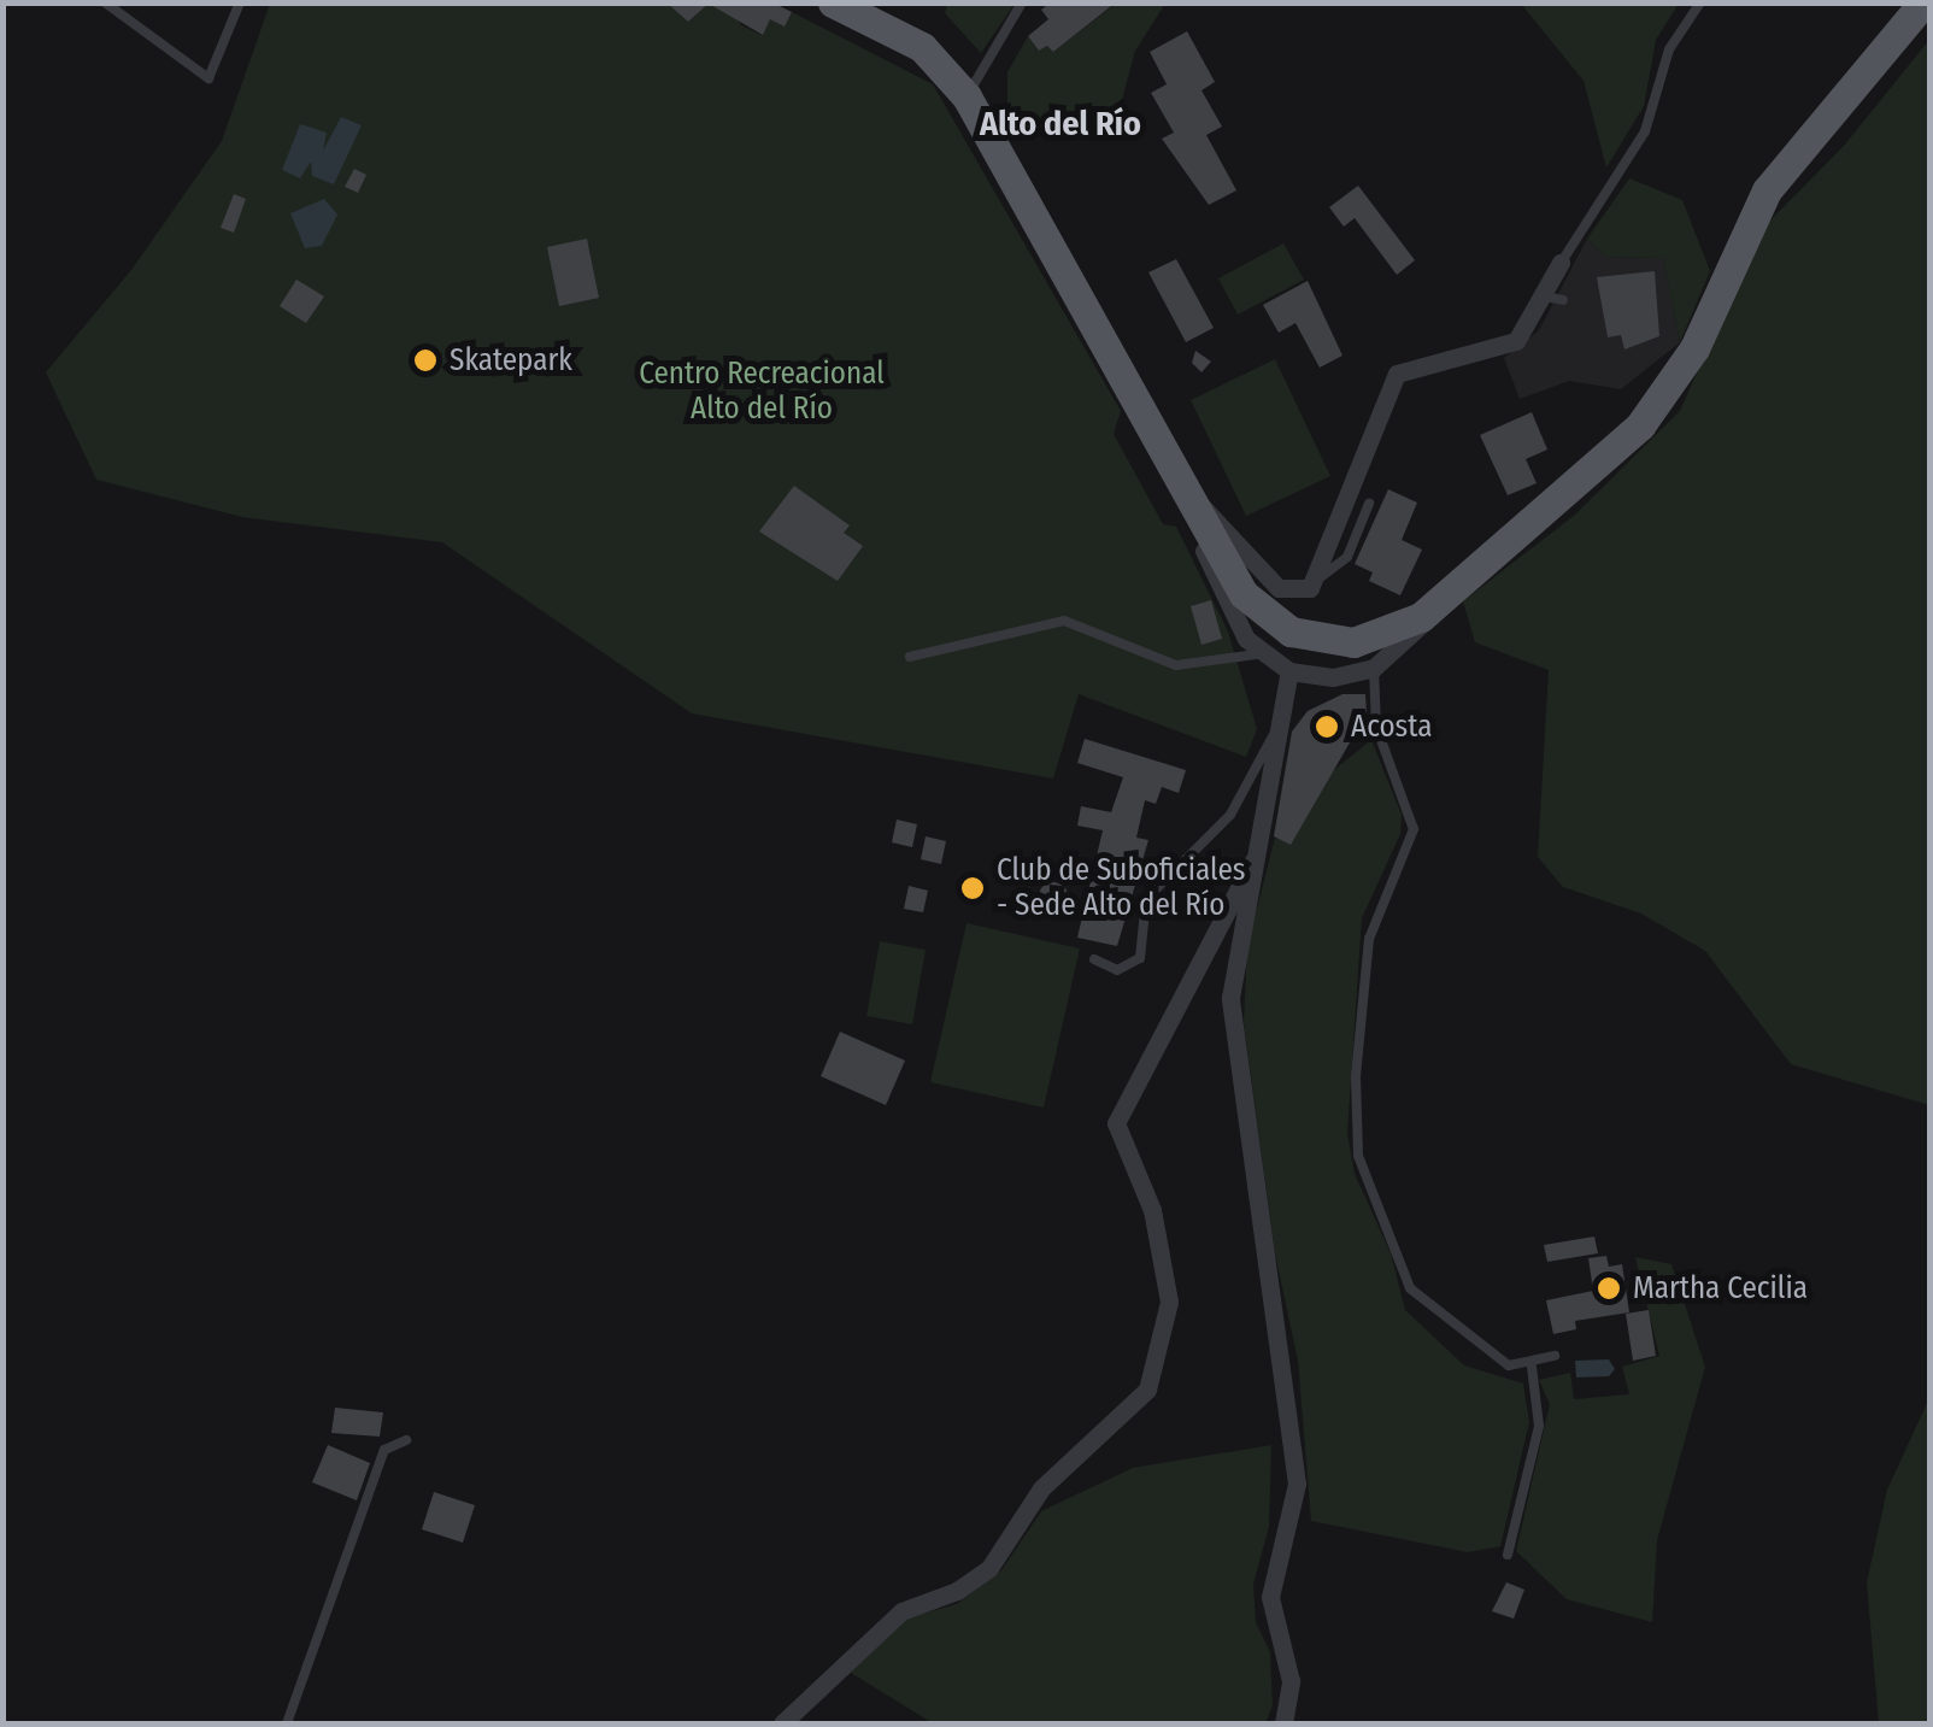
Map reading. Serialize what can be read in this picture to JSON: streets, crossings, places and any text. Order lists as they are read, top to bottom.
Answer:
{
  "districts": ["Alto del Río"],
  "parks": ["Centro Recreacional Alto del Río"],
  "places": [
    "Skatepark",
    "Acosta",
    "Club de Suboficiales - Sede Alto del Río",
    "Martha Cecilia"
  ]
}
